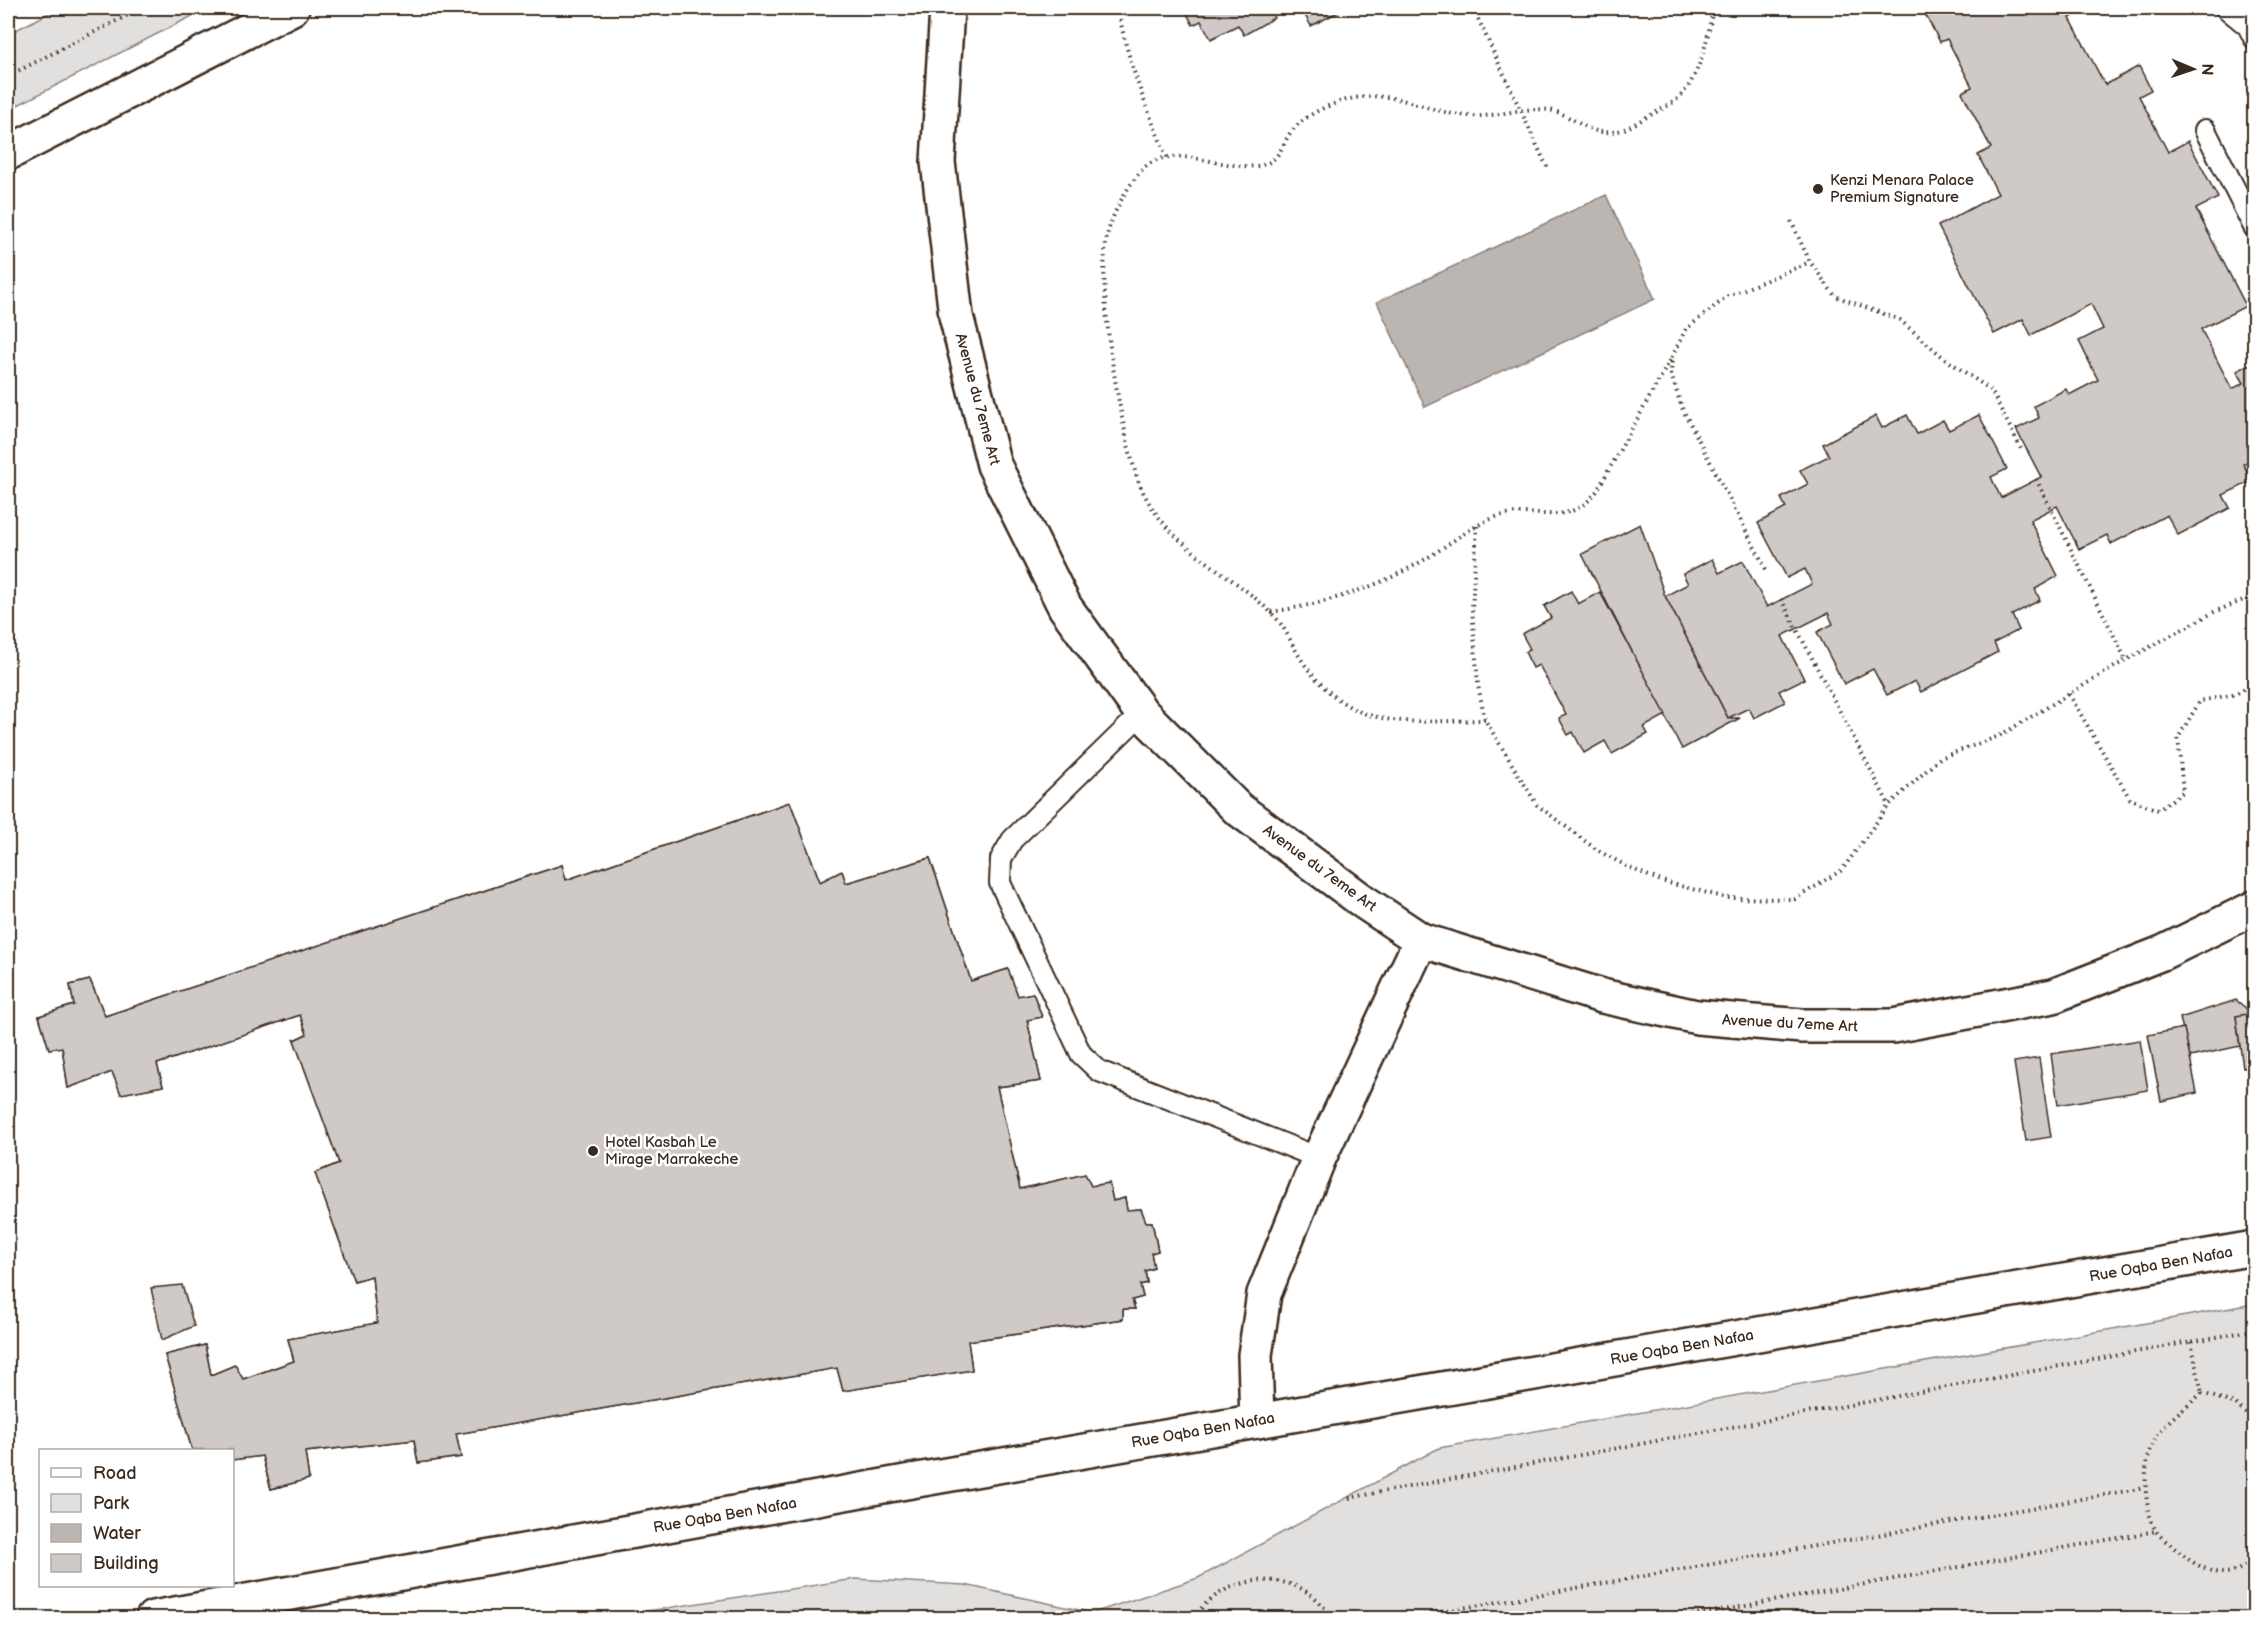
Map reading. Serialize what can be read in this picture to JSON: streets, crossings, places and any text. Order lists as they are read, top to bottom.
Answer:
{
  "streets": {
    "street": ["Avenue du 7eme Art", "Rue Oqba Ben Nafaa"]
  },
  "places": ["Kenzi Menara Palace Premium Signature", "Hotel Kasbah Le Mirage Marrakeche"],
  "legend": [
    "Road",
    "Park",
    "Water",
    "Building"
  ],
  "north": "right"
}
